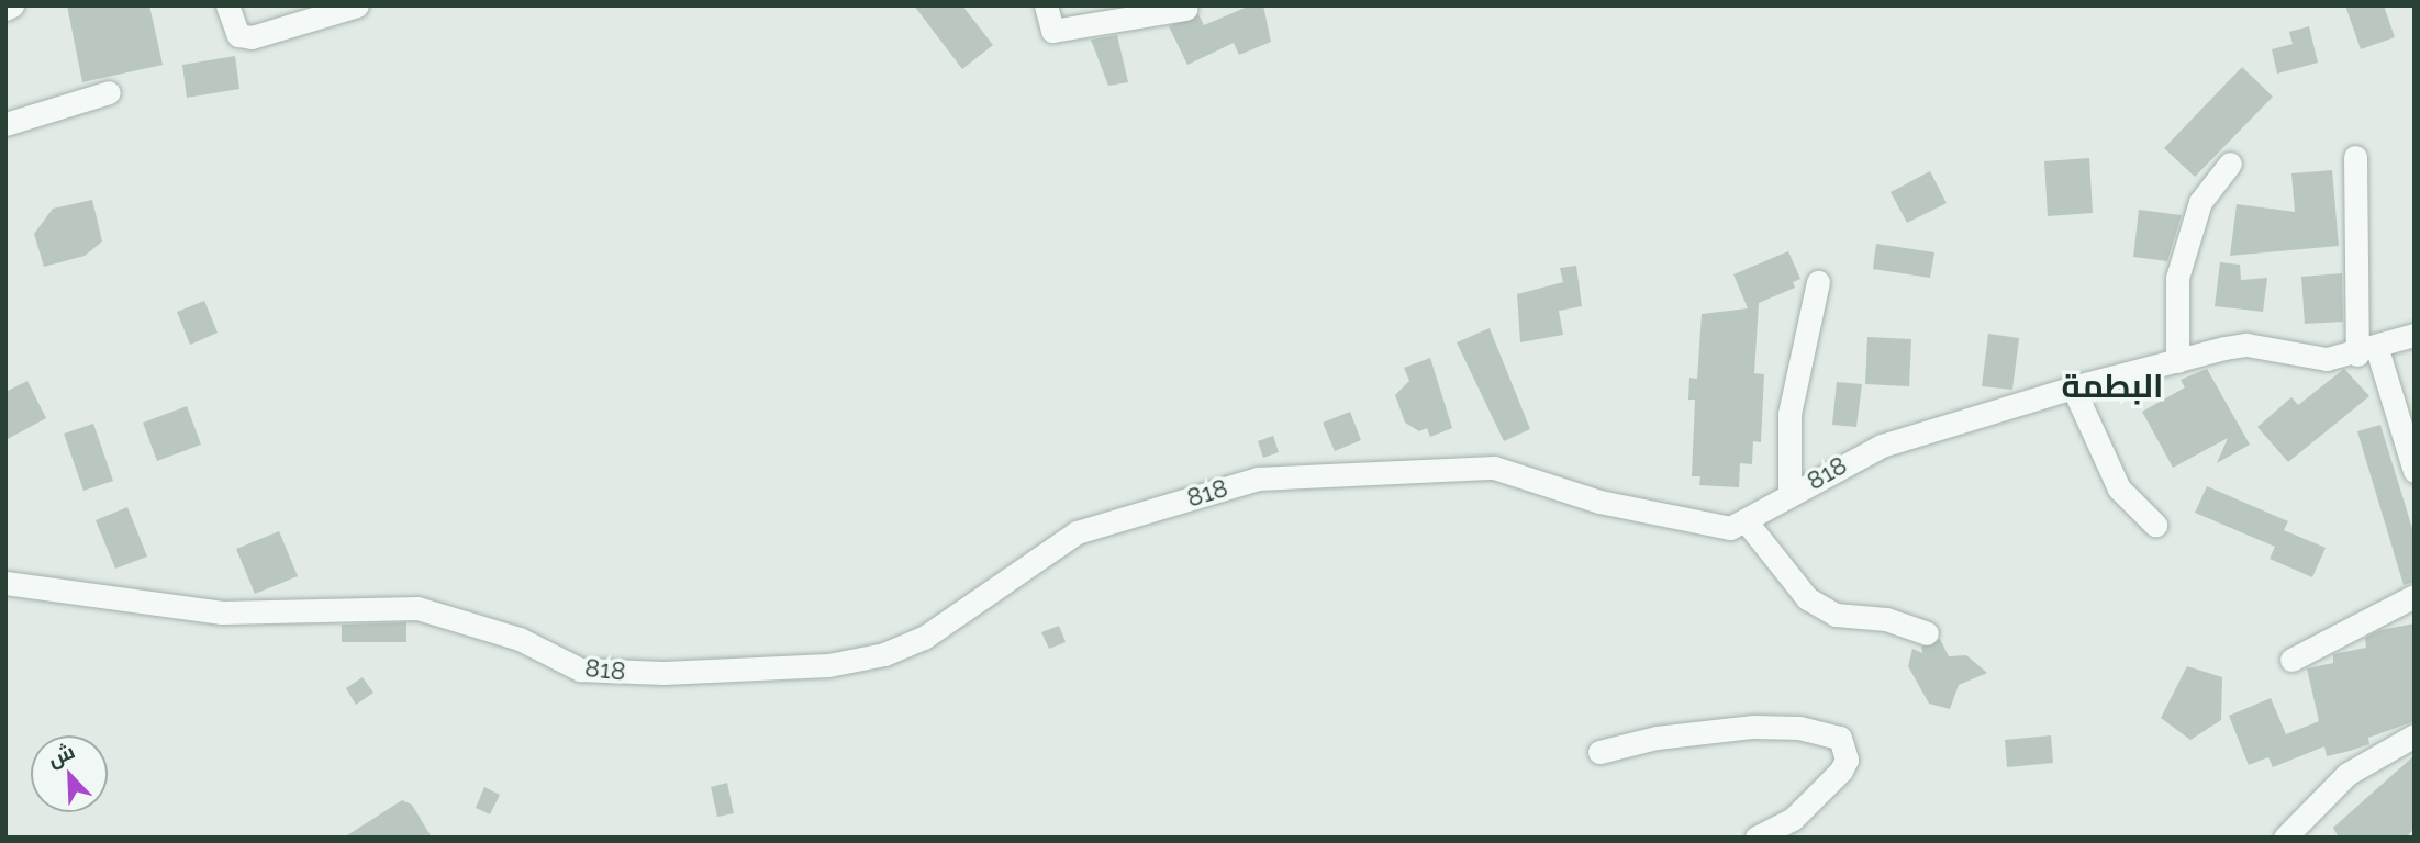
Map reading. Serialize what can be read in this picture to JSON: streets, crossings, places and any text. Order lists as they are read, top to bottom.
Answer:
{
  "streets": {
    "street": ["818"]
  },
  "districts": ["البطمة"],
  "north": "top left"
}
